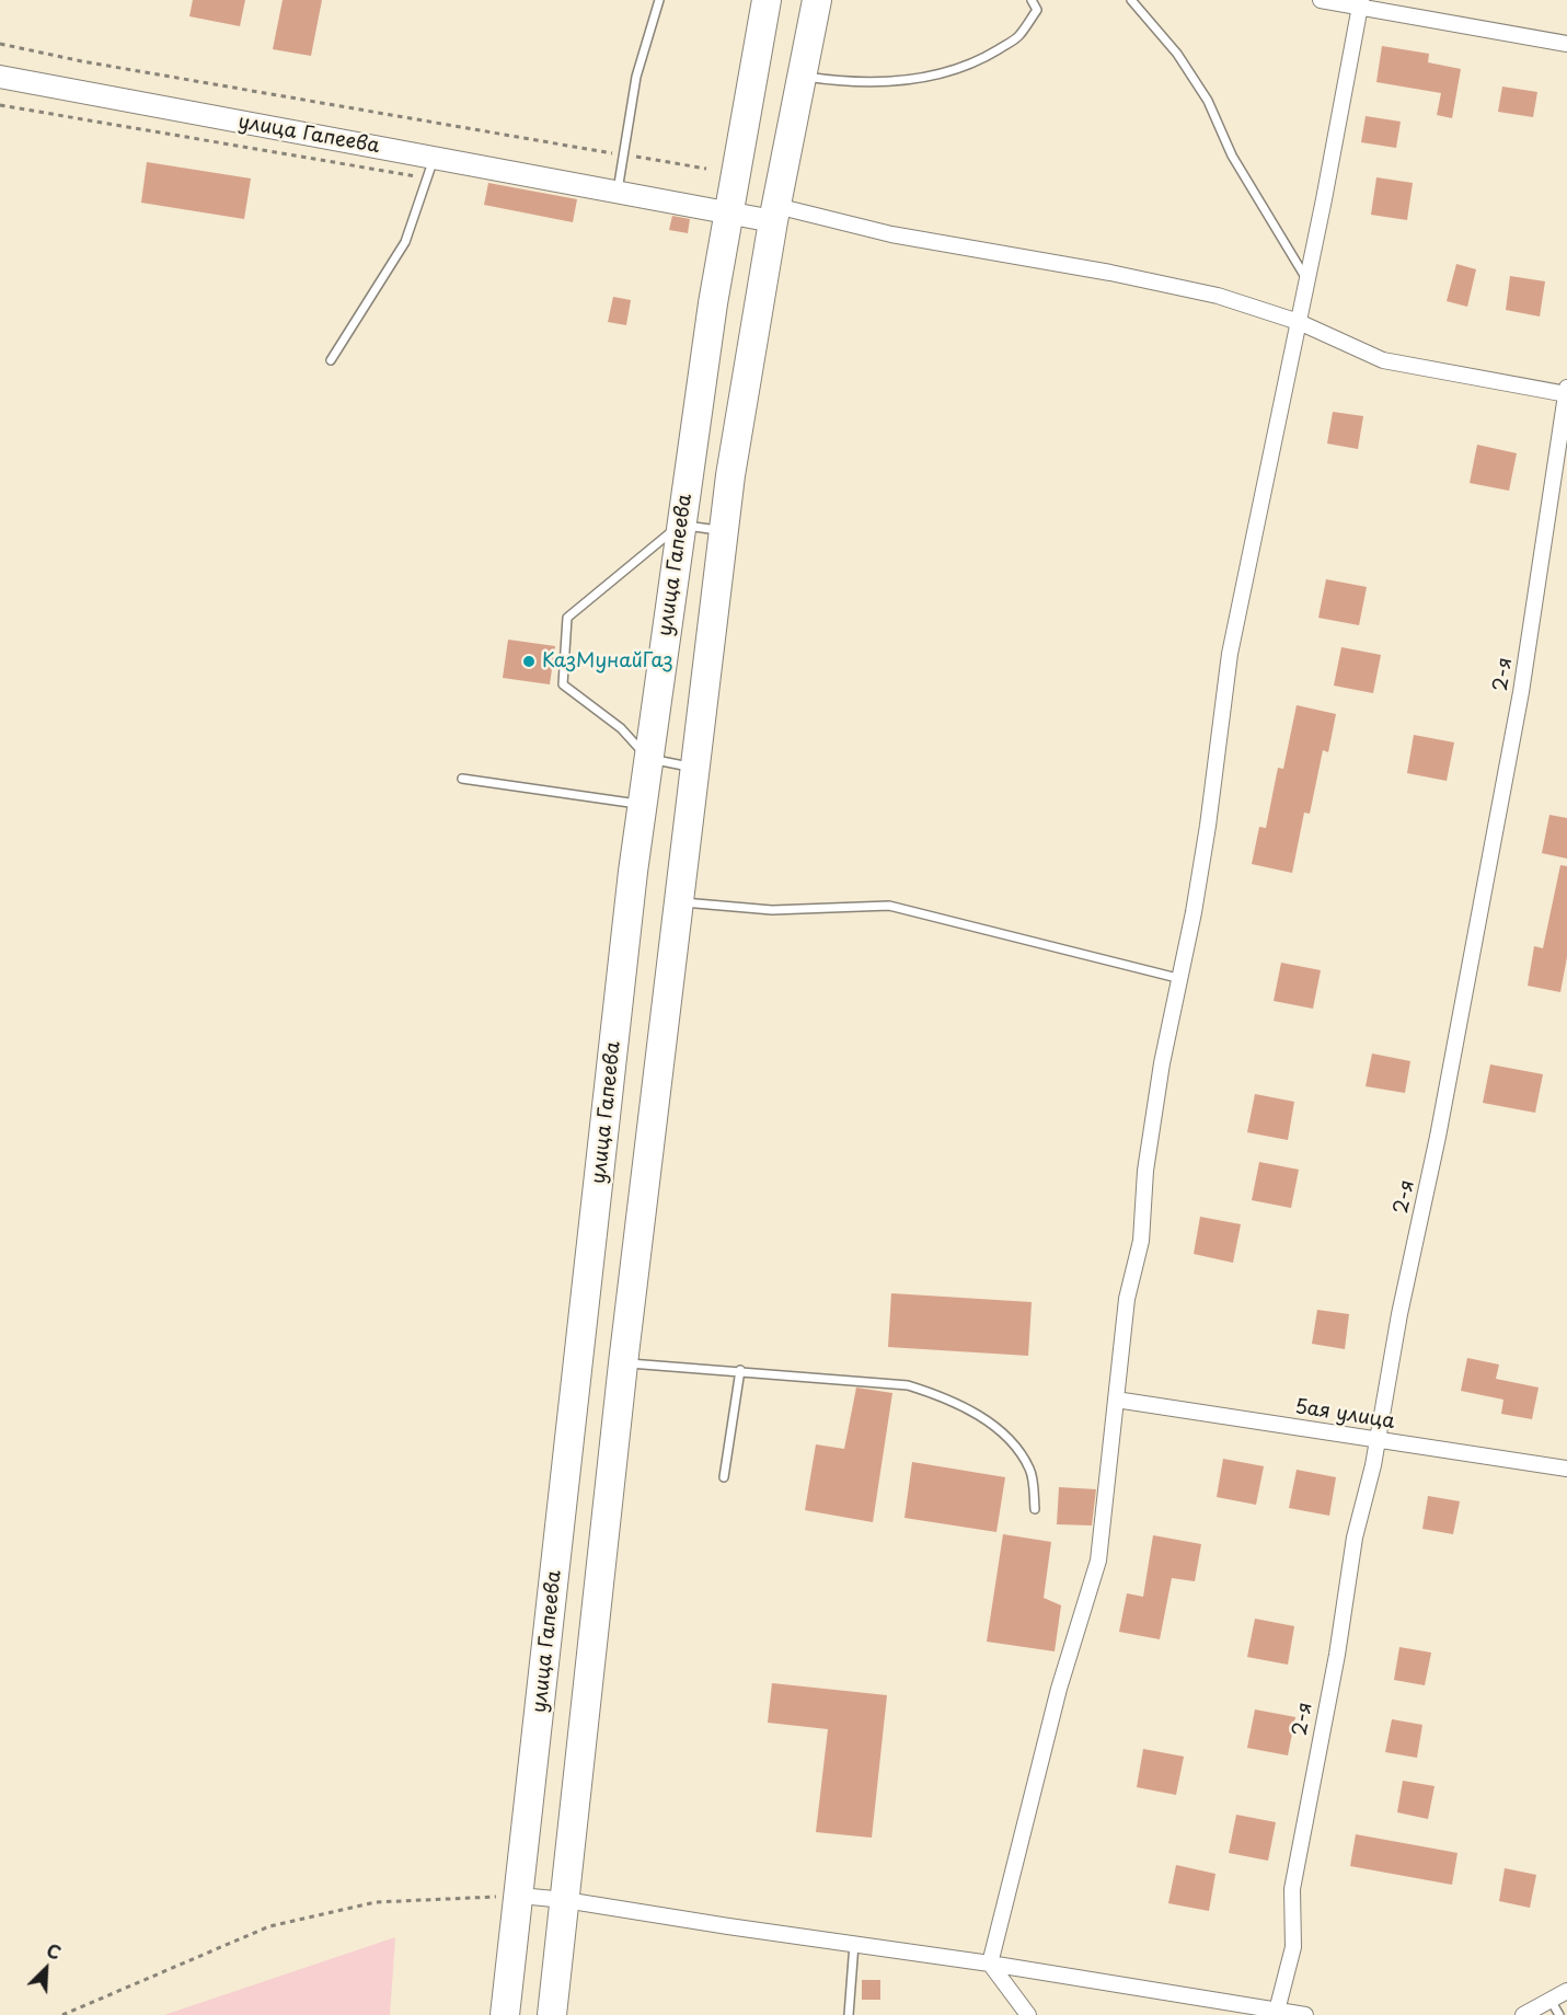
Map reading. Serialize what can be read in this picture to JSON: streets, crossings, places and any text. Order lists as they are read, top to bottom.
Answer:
{
  "streets": {
    "highway": ["улица Гапеева"],
    "street": ["2-я", "5ая улица"]
  },
  "crossings": [
    ["2-я", "5ая улица"]
  ],
  "places": ["КазМунайГаз"],
  "north": "top right"
}
